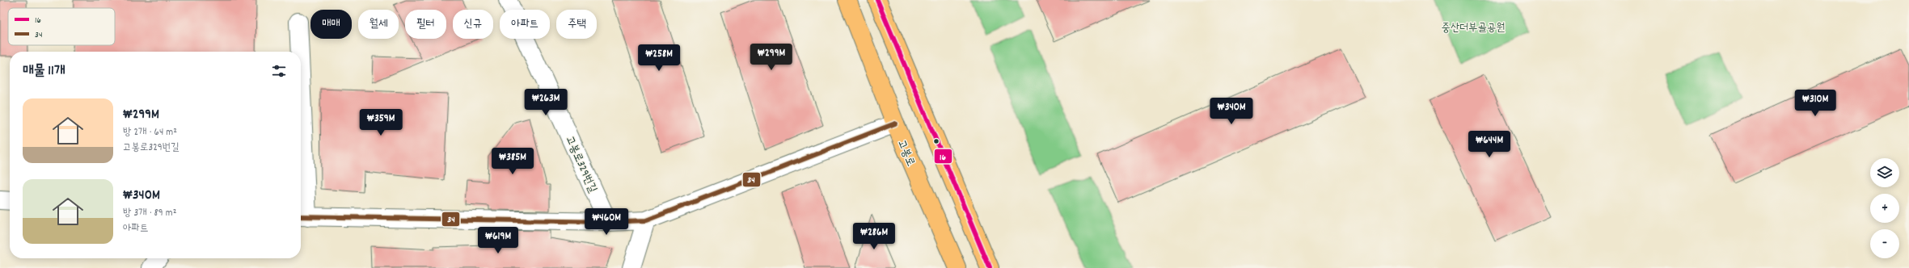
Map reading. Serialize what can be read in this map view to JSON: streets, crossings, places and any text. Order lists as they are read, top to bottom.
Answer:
{
  "streets": {
    "main road": ["고봉로"],
    "street": ["고봉로329번길"]
  },
  "parks": ["중산더부골공원"],
  "lines": ["transit line 16", "transit line 34"],
  "legend": ["16", "34"],
  "page": {
    "chip": [
      "매매",
      "월세",
      "필터",
      "신규",
      "아파트",
      "주택"
    ],
    "price": [
      "₩299M",
      "₩258M",
      "₩263M",
      "₩310M",
      "₩340M",
      "₩359M",
      "₩644M",
      "₩385M",
      "₩460M",
      "₩286M",
      "₩619M"
    ],
    "heading": "매물 11개",
    "list": [
      {
        "name": "₩299M",
        "note": "방 2개 · 64 m² · 고봉로329번길"
      },
      {
        "name": "₩340M",
        "note": "방 3개 · 89 m² · 아파트"
      }
    ],
    "map_buttons": ["+", "−"]
  }
}
